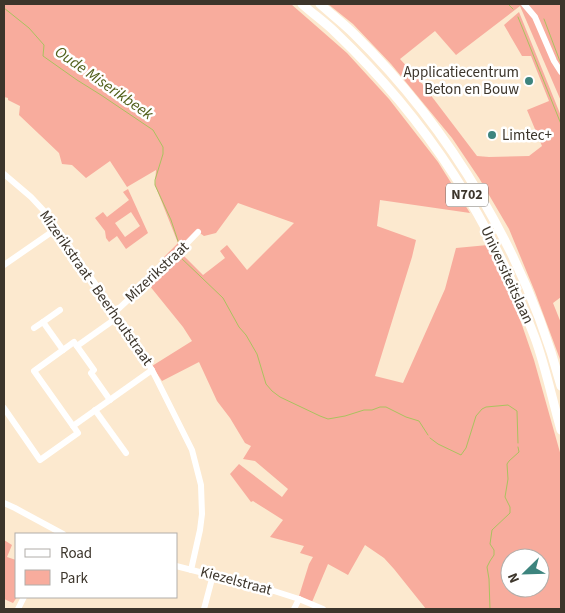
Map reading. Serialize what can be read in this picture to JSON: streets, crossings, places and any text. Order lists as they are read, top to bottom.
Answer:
{
  "streets": {
    "highway": ["N702", "Universiteitslaan"],
    "street": ["Mizerikstraat", "Mizerikstraat - Beerhoutstraat", "Kiezelstraat"]
  },
  "crossings": [
    ["Mizerikstraat", "Mizerikstraat - Beerhoutstraat"],
    ["Mizerikstraat - Beerhoutstraat", "Kiezelstraat"]
  ],
  "water": ["Oude Miserikbeek"],
  "places": ["Applicatiecentrum Beton en Bouw", "Limtec+"],
  "legend": ["Road", "Park"],
  "north": "bottom left"
}
